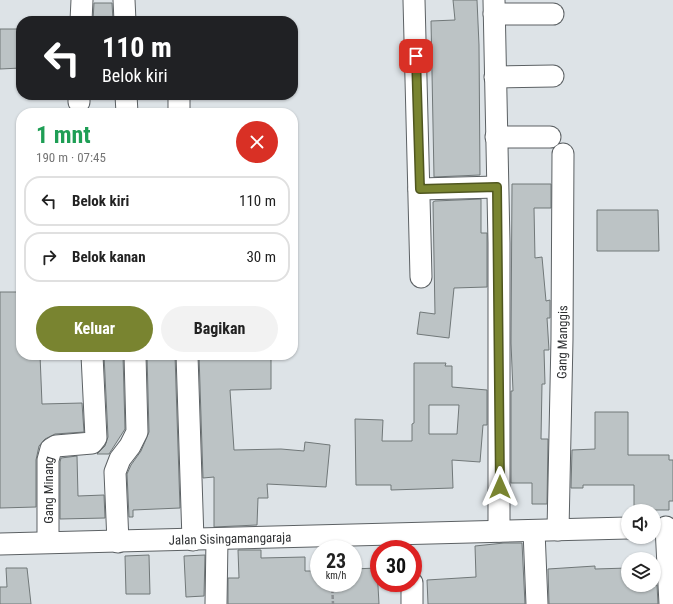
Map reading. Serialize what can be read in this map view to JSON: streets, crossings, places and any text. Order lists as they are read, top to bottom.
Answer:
{
  "streets": {
    "street": ["Gang Manggis", "Gang Minang", "Jalan Sisingamangaraja"]
  },
  "crossings": [
    ["Gang Manggis", "Jalan Sisingamangaraja"],
    ["Gang Minang", "Jalan Sisingamangaraja"]
  ],
  "page": {
    "turn": ["110 m", "Belok kiri"],
    "heading": ["1 mnt", "190 m · 07:45"],
    "list": [
      {
        "name": "Belok kiri",
        "value": "110 m"
      },
      {
        "name": "Belok kanan",
        "value": "30 m"
      }
    ],
    "buttons": ["Keluar", "Bagikan"],
    "speed": "23 km/h",
    "limit": "30"
  }
}
